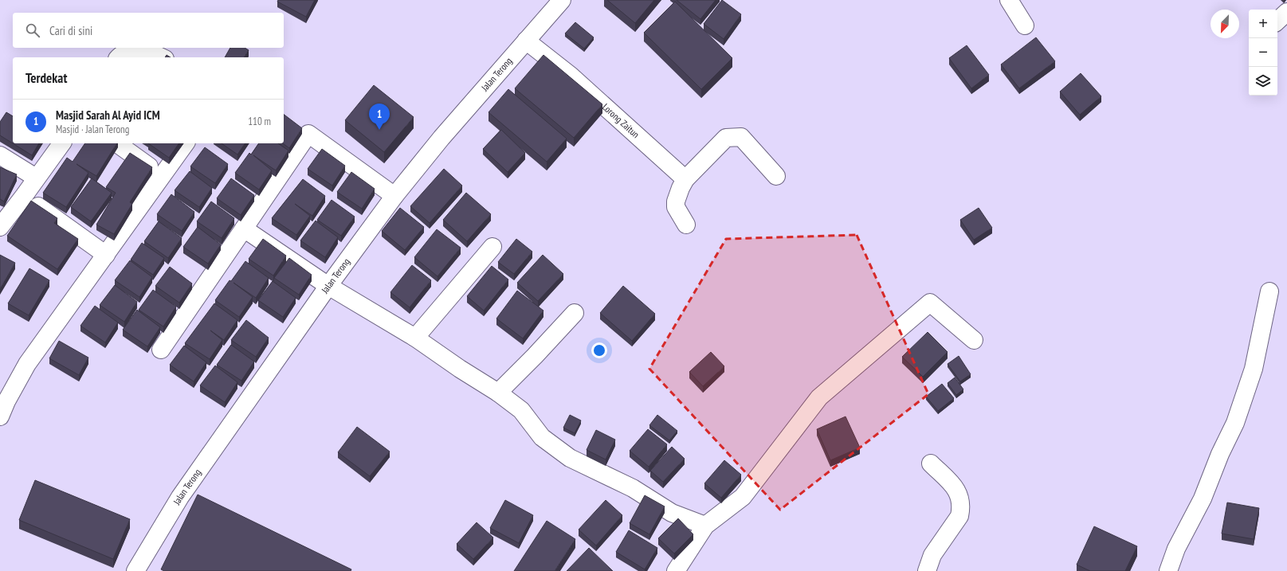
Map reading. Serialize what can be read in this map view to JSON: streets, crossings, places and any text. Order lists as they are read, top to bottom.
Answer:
{
  "streets": {
    "street": ["Jalan Terong", "Lorong Zaitun"]
  },
  "crossings": [
    ["Jalan Terong", "Lorong Zaitun"]
  ],
  "north": "bottom left",
  "page": {
    "map_buttons": ["+", "−"],
    "search": "Cari di sini",
    "heading": "Terdekat",
    "list": [
      {
        "mark": "1",
        "name": "Masjid Sarah Al Ayid ICM",
        "note": "Masjid · Jalan Terong",
        "value": "110 m"
      }
    ],
    "pins": "1"
  }
}
